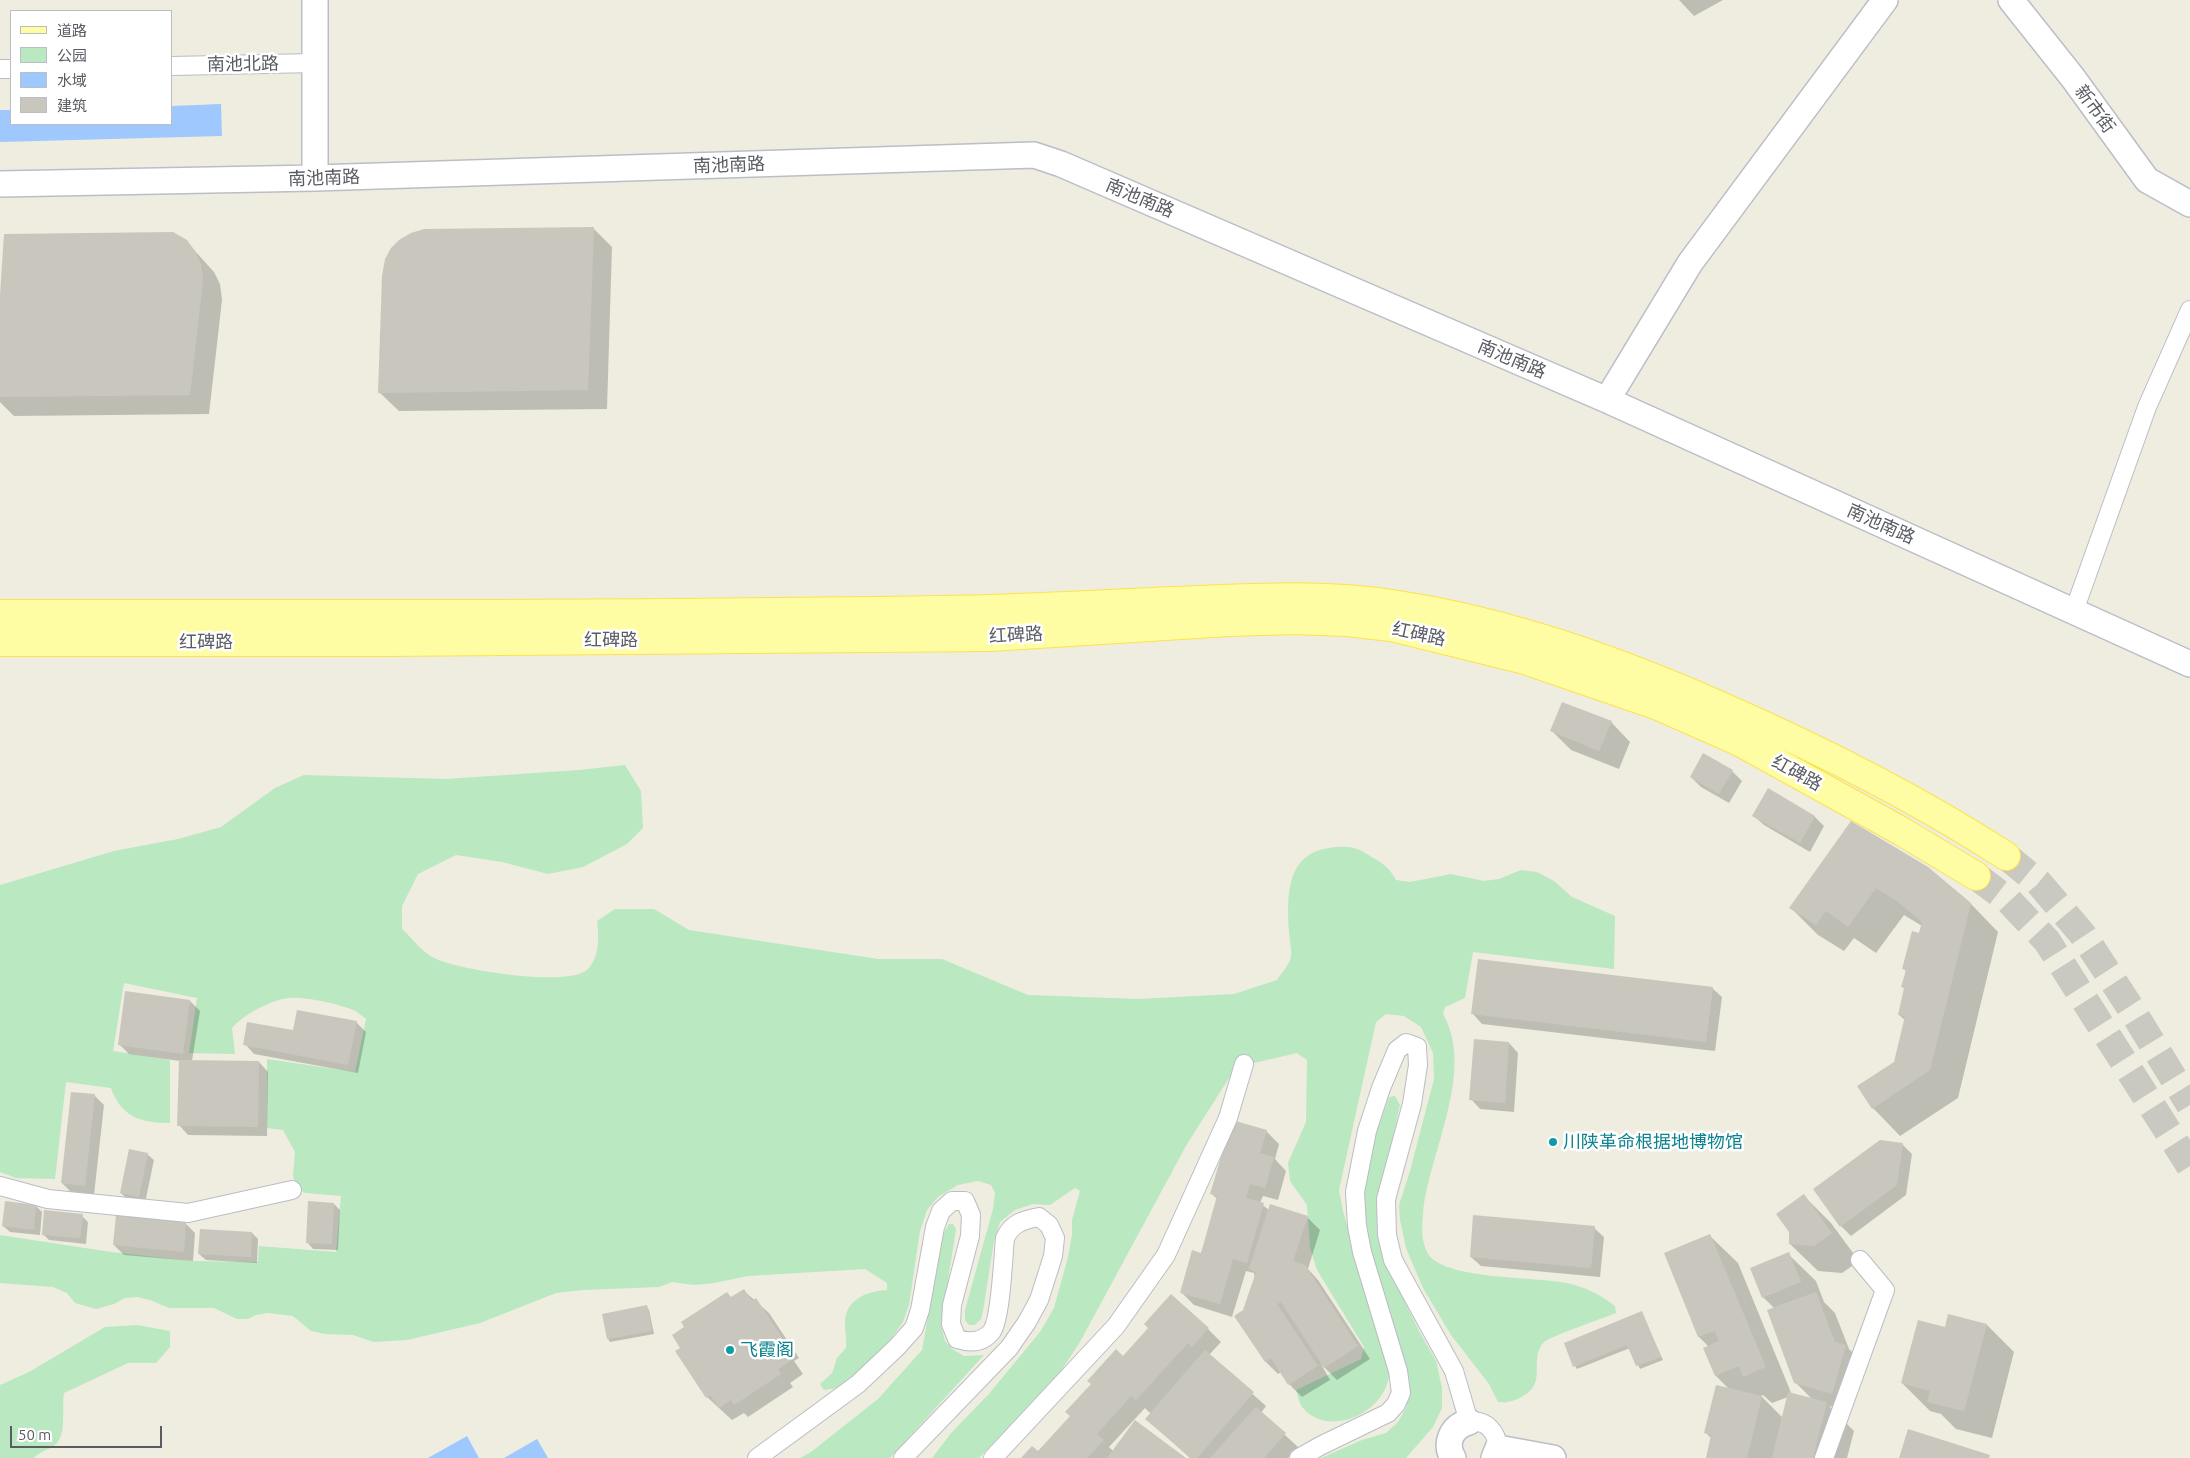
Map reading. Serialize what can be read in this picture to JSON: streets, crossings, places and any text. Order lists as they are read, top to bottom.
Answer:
{
  "streets": {
    "main road": ["红碑路"],
    "street": ["南池北路", "新市街", "南池南路"]
  },
  "places": ["川陕革命根据地博物馆", "飞霞阁"],
  "legend": [
    "道路",
    "公园",
    "水域",
    "建筑"
  ],
  "scale_bar": "50 m"
}
